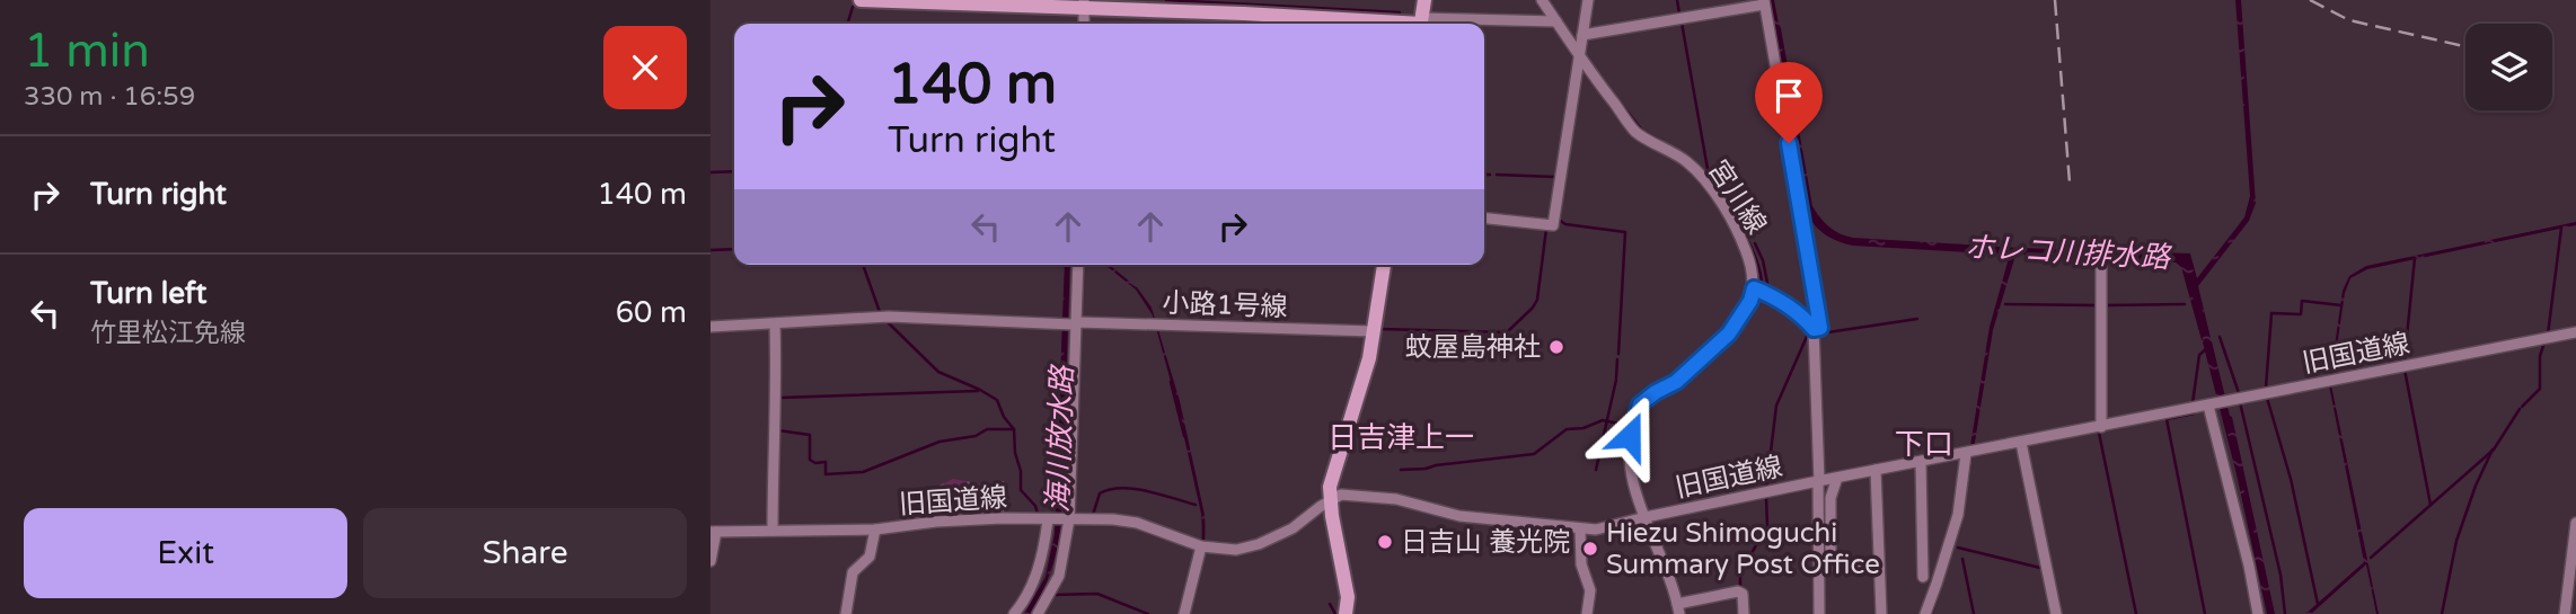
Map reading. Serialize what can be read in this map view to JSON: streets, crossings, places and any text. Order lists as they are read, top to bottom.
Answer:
{
  "streets": {
    "street": ["宮川線", "小路1号線", "旧国道線"]
  },
  "districts": ["日吉津上一", "下口"],
  "water": ["ホレコ川排水路", "海川放水路"],
  "places": ["蚊屋島神社", "日吉山 養光院", "Hiezu Shimoguchi Summary Post Office"],
  "page": {
    "heading": ["1 min", "330 m · 16:59"],
    "turn": ["140 m", "Turn right"],
    "list": [
      {
        "name": "Turn right",
        "value": "140 m"
      },
      {
        "name": "Turn left",
        "note": "竹里松江免線",
        "value": "60 m"
      }
    ],
    "buttons": ["Exit", "Share"]
  }
}
